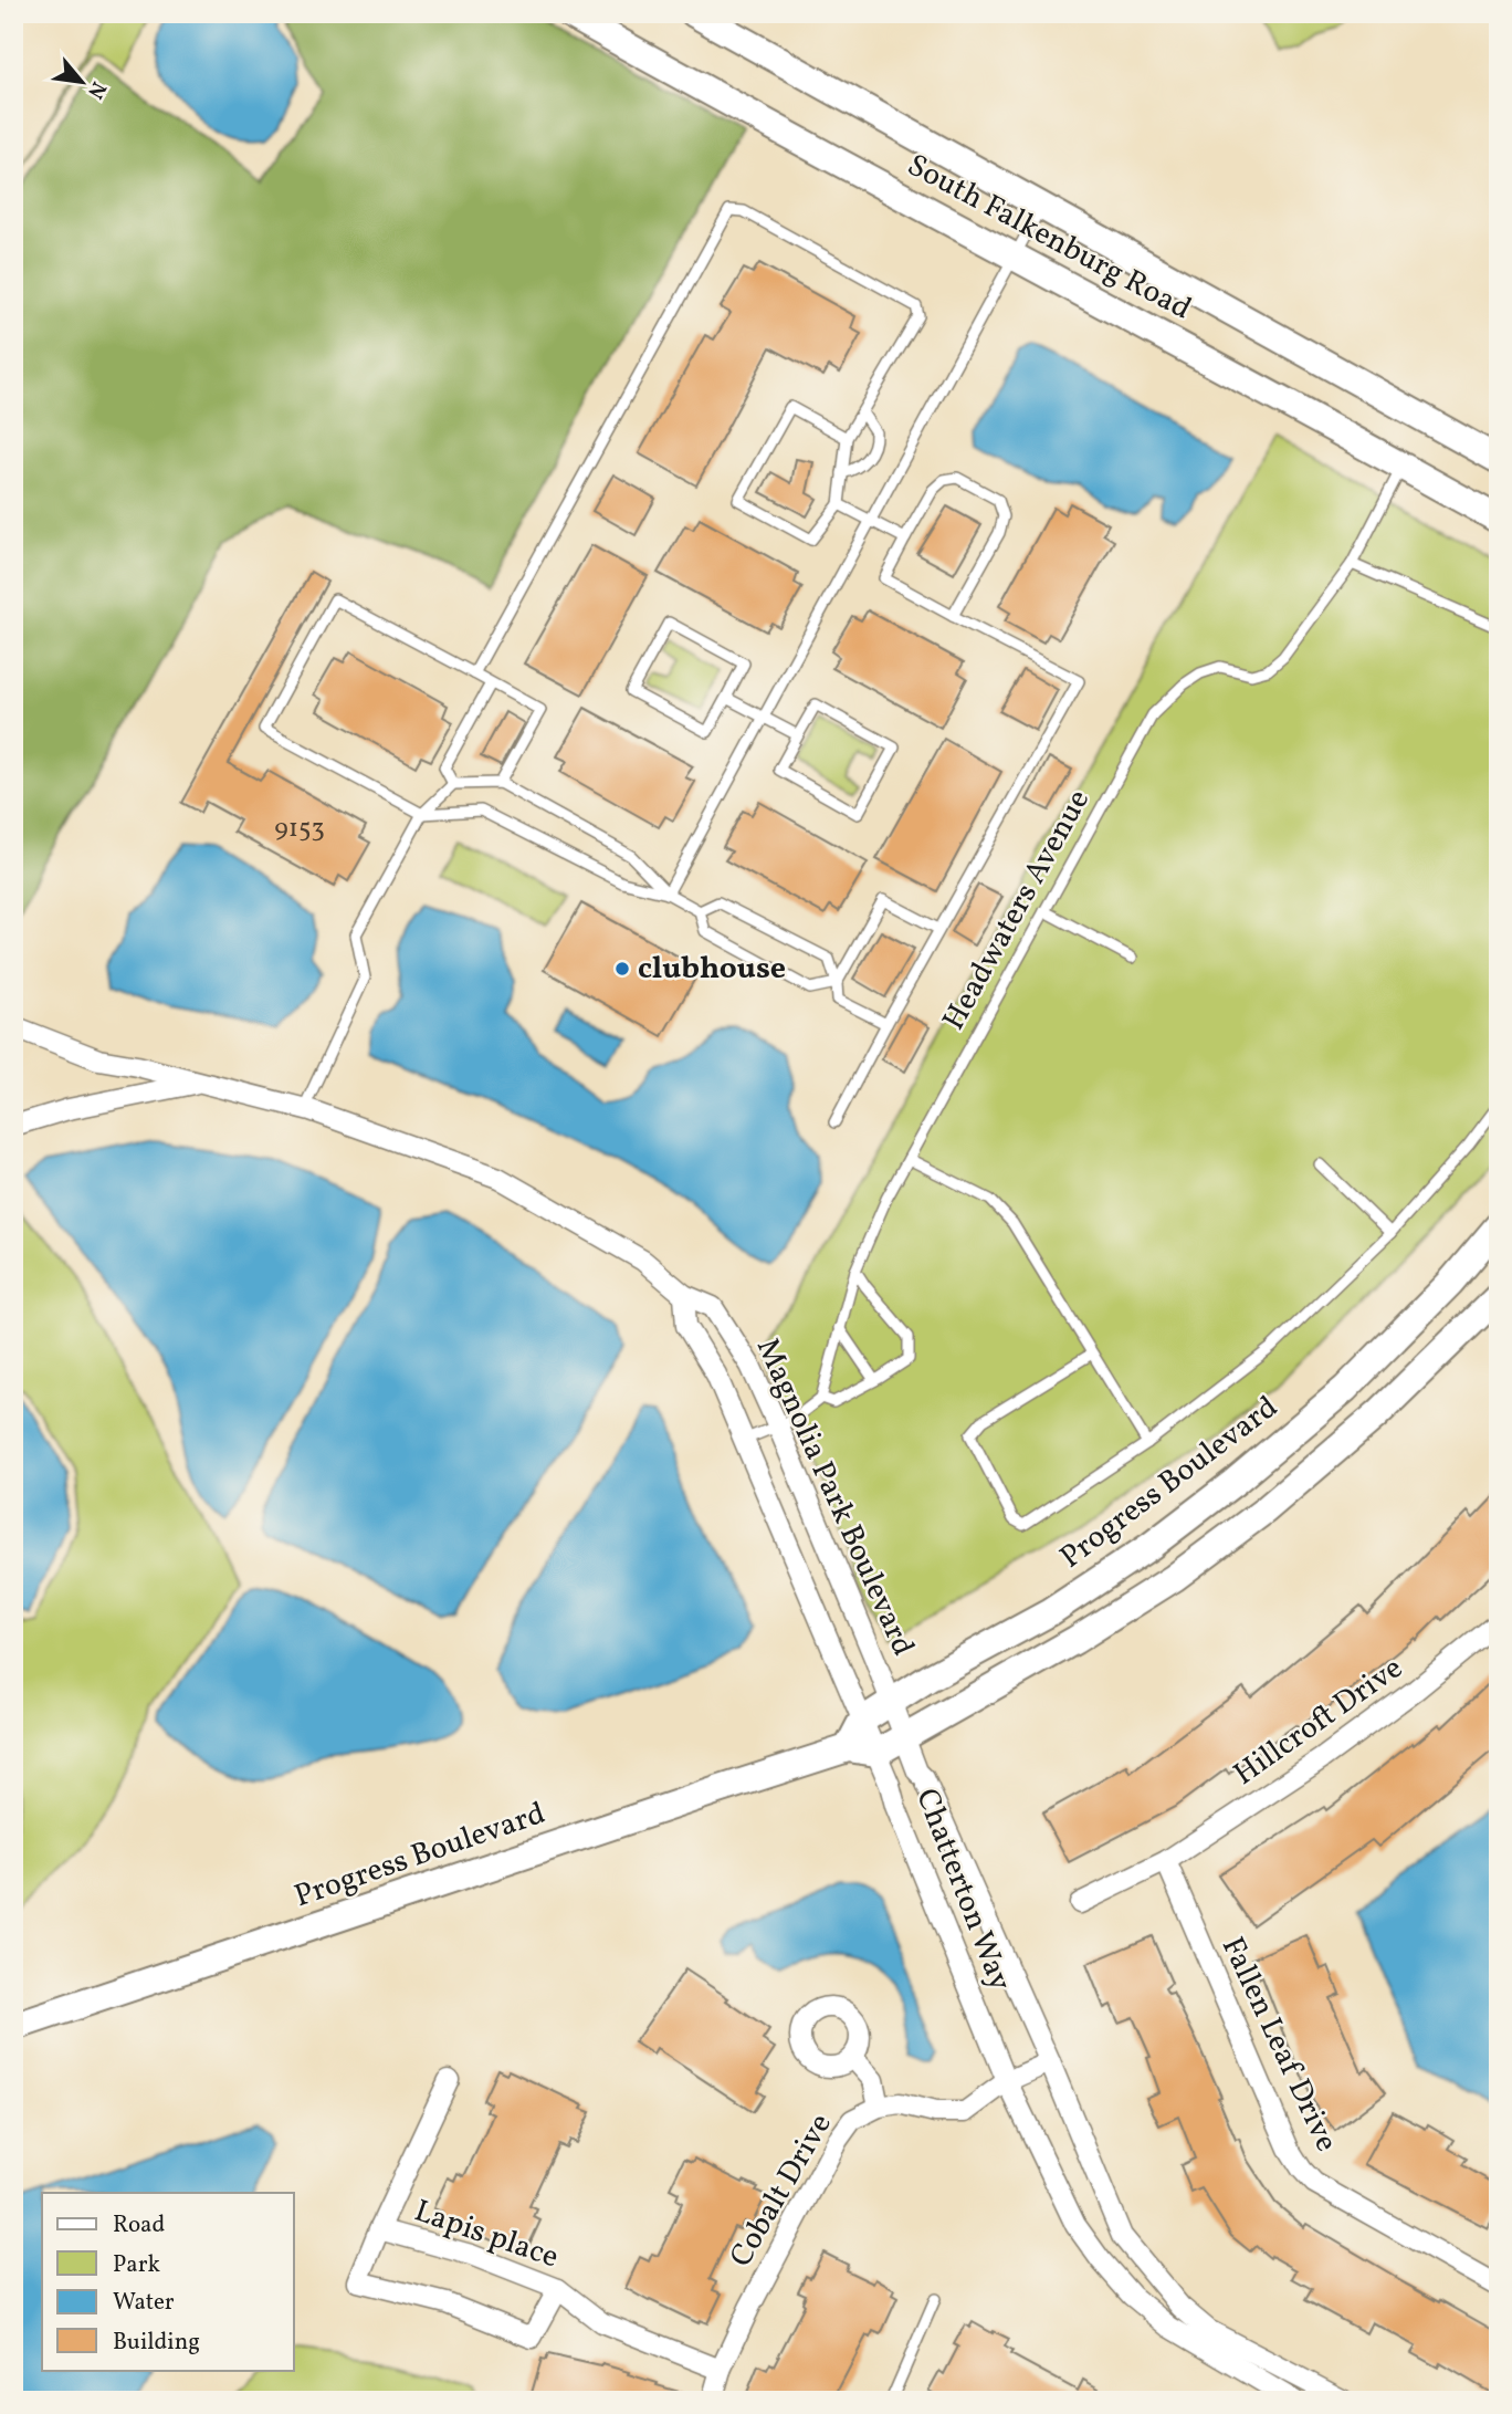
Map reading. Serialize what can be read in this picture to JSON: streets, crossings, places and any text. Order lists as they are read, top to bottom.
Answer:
{
  "streets": {
    "main road": ["South Falkenburg Road", "Progress Boulevard"],
    "street": [
      "Magnolia Park Boulevard",
      "Hillcroft Drive",
      "Chatterton Way",
      "Fallen Leaf Drive",
      "Cobalt Drive",
      "Lapis place"
    ],
    "lane": ["Headwaters Avenue"]
  },
  "crossings": [
    ["South Falkenburg Road", "Headwaters Avenue"],
    ["Progress Boulevard", "Magnolia Park Boulevard"],
    ["Progress Boulevard", "Chatterton Way"],
    ["Magnolia Park Boulevard", "Chatterton Way"],
    ["Hillcroft Drive", "Fallen Leaf Drive"],
    ["Chatterton Way", "Cobalt Drive"],
    ["Cobalt Drive", "Lapis place"]
  ],
  "places": ["clubhouse"],
  "house_numbers": ["9153"],
  "legend": [
    "Road",
    "Park",
    "Water",
    "Building"
  ],
  "north": "bottom right"
}
